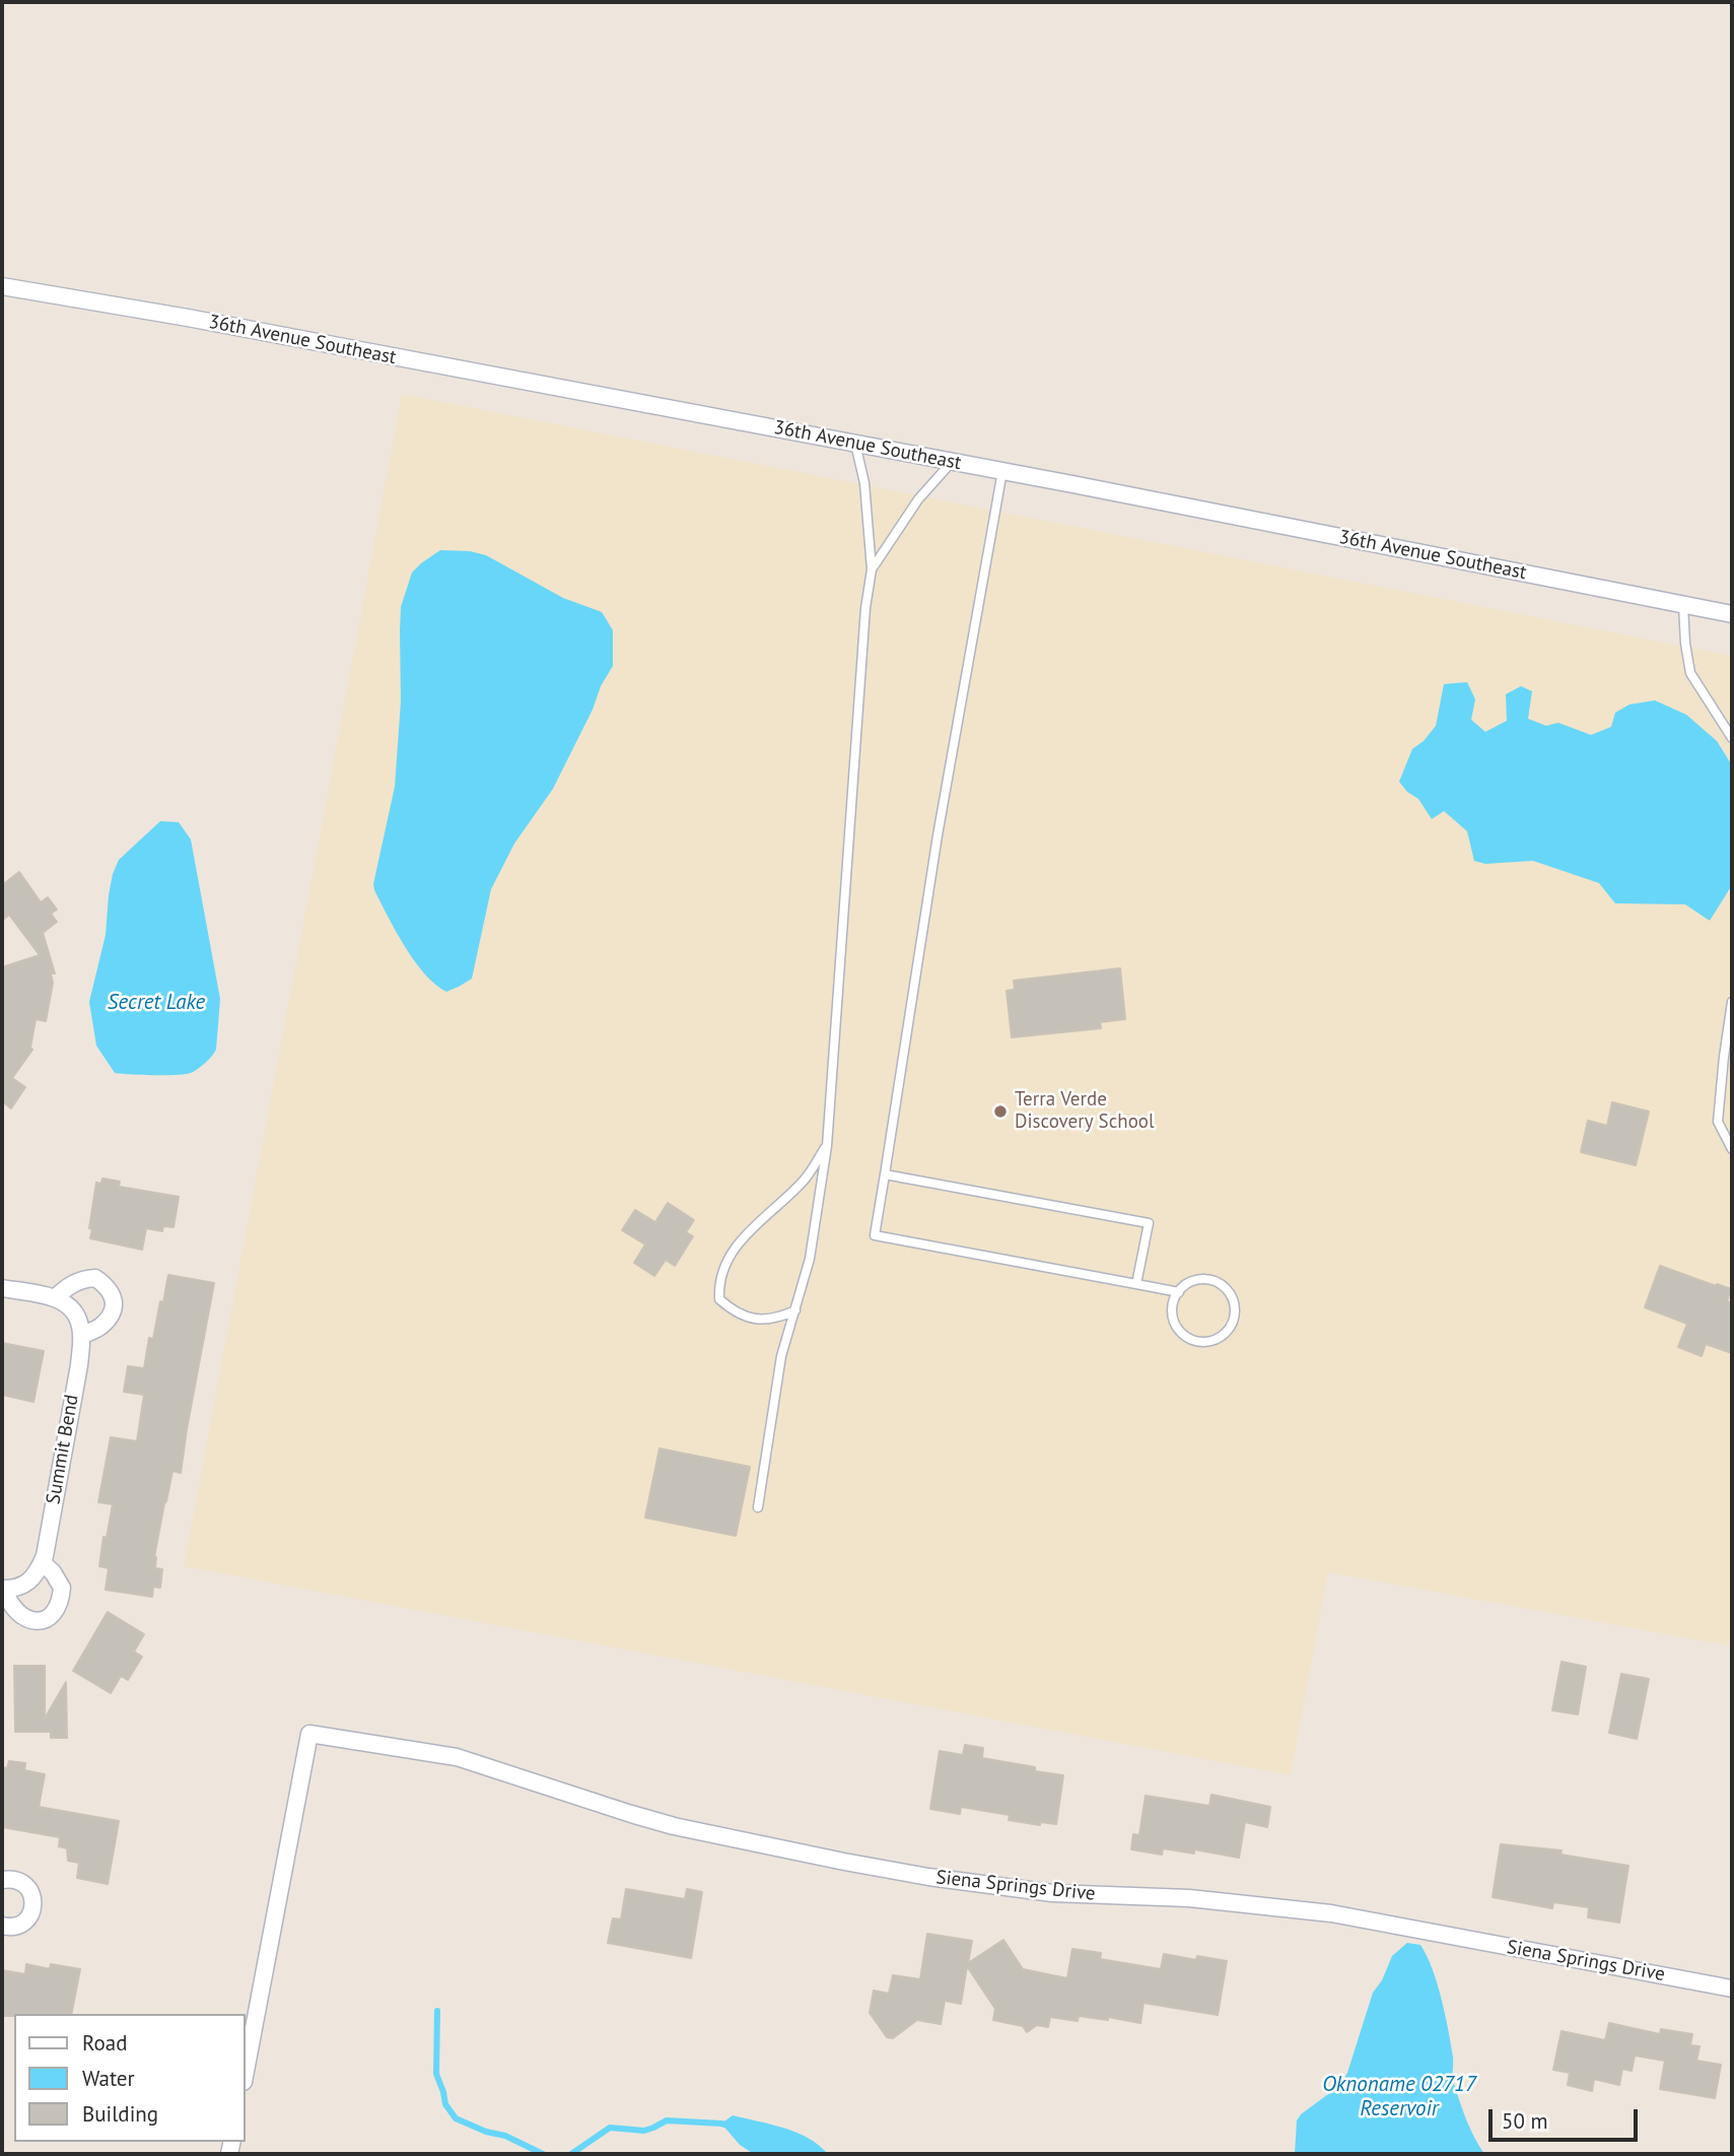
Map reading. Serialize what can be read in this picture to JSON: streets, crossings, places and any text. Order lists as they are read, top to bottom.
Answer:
{
  "streets": {
    "street": ["36th Avenue Southeast", "Summit Bend", "Siena Springs Drive"]
  },
  "water": ["Secret Lake", "Oknoname 02717 Reservoir"],
  "places": ["Terra Verde Discovery School"],
  "legend": ["Road", "Water", "Building"],
  "scale_bar": "50 m"
}
